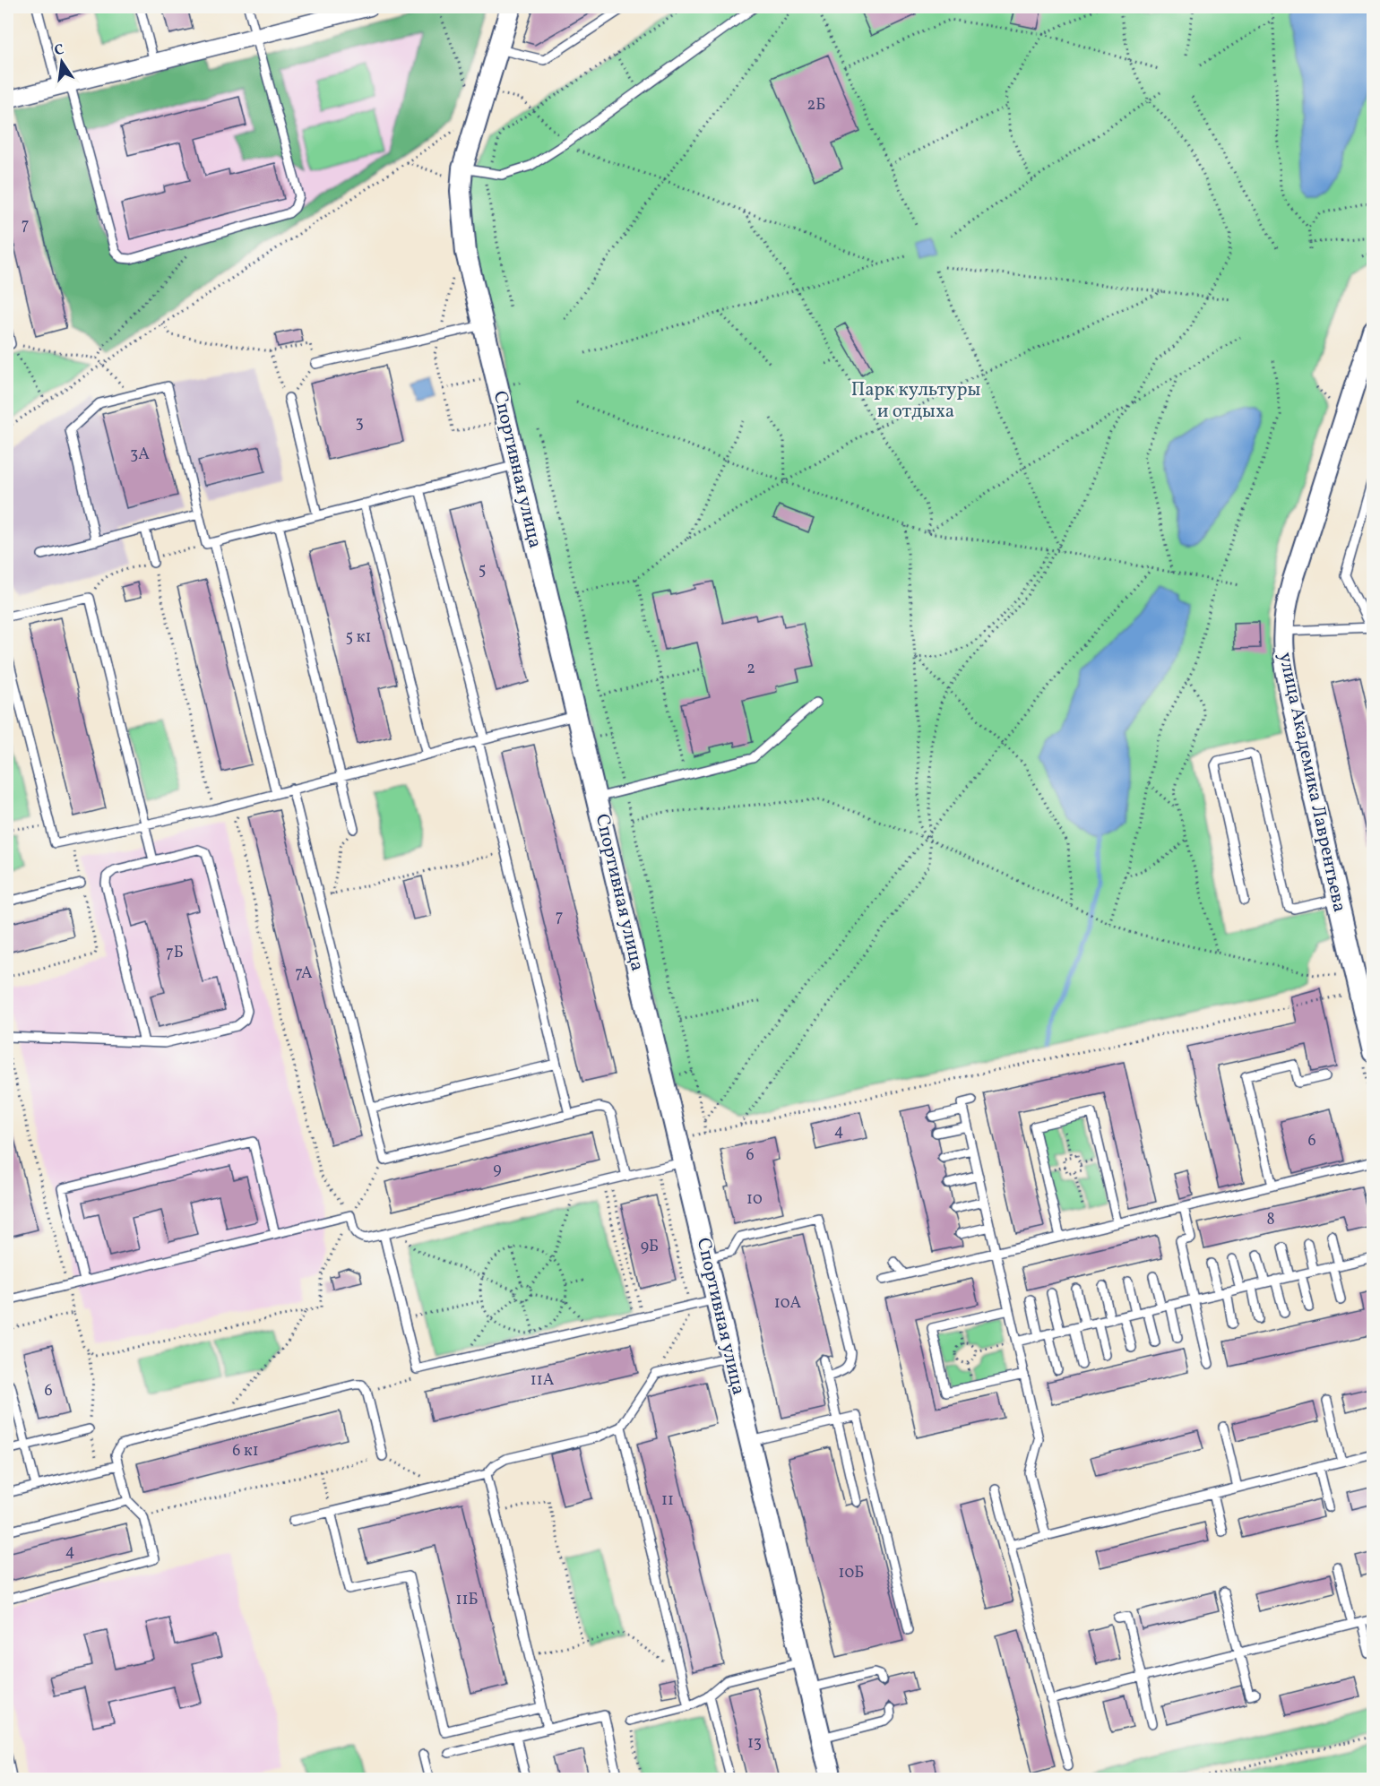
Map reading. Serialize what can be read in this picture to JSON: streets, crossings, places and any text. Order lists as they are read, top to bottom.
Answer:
{
  "streets": {
    "street": ["Спортивная улица", "улица Академика Лаврентьева"]
  },
  "parks": ["Парк культуры и отдыха"],
  "house_numbers": [
    "2Б",
    "7",
    "3",
    "3А",
    "5",
    "5 к1",
    "2",
    "7",
    "7Б",
    "7А",
    "4",
    "6",
    "6",
    "9",
    "10",
    "8",
    "9Б",
    "10А",
    "11А",
    "6",
    "6 к1",
    "11",
    "4",
    "10Б",
    "11Б",
    "13"
  ],
  "north": "top"
}
